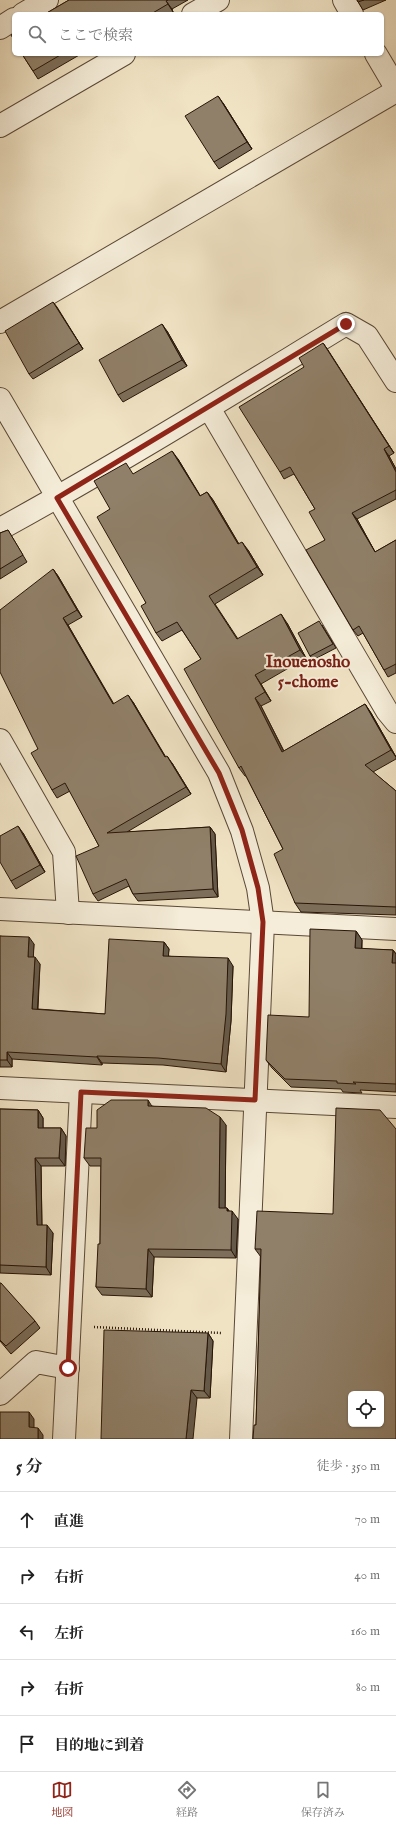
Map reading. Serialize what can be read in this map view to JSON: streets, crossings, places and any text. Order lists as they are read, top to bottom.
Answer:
{
  "districts": ["Inouenosho 5-chome"],
  "page": {
    "search": "ここで検索",
    "heading": ["5 分", "徒歩 · 350 m"],
    "list": [
      ["直進", "70 m"],
      ["右折", "40 m"],
      ["左折", "160 m"],
      ["右折", "80 m"],
      "目的地に到着"
    ],
    "nav": ["地図", "経路", "保存済み"]
  }
}
